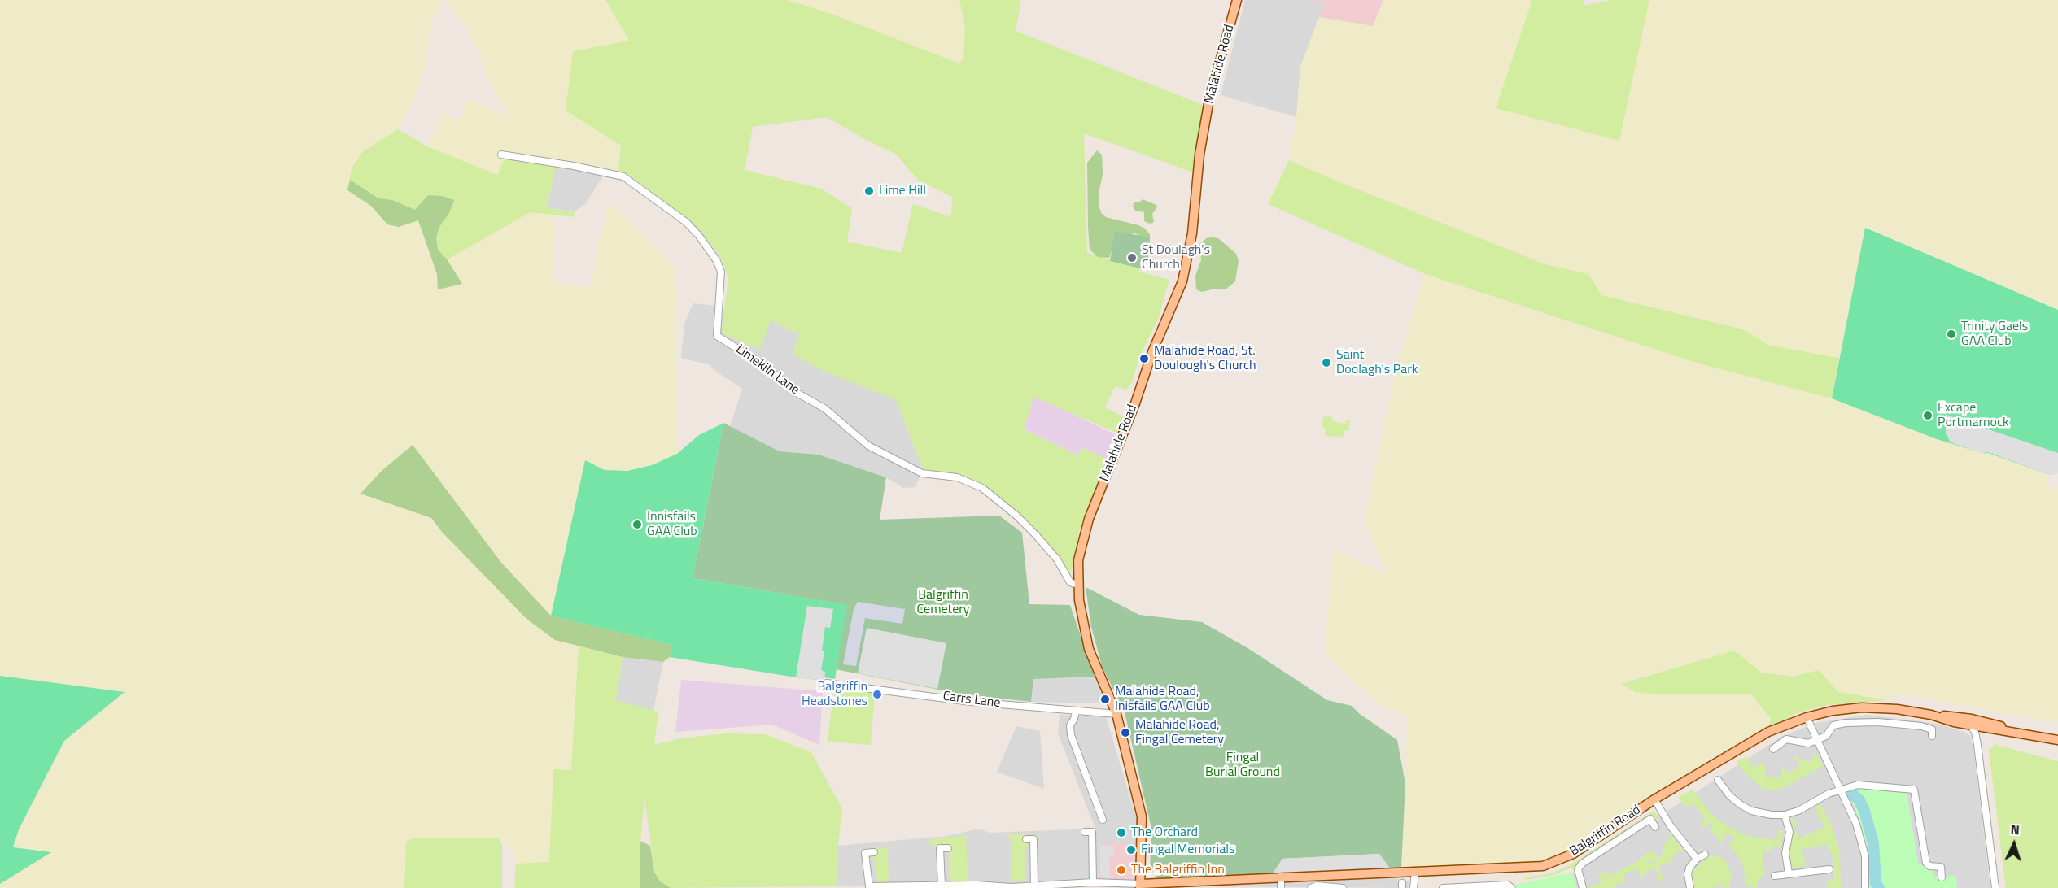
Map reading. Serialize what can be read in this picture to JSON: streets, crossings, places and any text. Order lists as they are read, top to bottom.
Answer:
{
  "streets": {
    "main road": ["Malahide Road", "Balgriffin Road"],
    "street": ["Limekiln Lane", "Carrs Lane"]
  },
  "crossings": [
    ["Malahide Road", "Limekiln Lane"],
    ["Malahide Road", "Carrs Lane"],
    ["Malahide Road", "Balgriffin Road"]
  ],
  "parks": ["Balgriffin Cemetery", "Fingal Burial Ground"],
  "places": [
    "Lime Hill",
    "St Doulagh's Church",
    "Trinity Gaels GAA Club",
    "Malahide Road, St. Doulough's Church",
    "Saint Doolagh's Park",
    "Excape Portmarnock",
    "Innisfails GAA Club",
    "Balgriffin Headstones",
    "Malahide Road, Inisfails GAA Club",
    "Malahide Road, Fingal Cemetery",
    "The Orchard",
    "Fingal Memorials",
    "The Balgriffin Inn"
  ],
  "north": "top"
}
